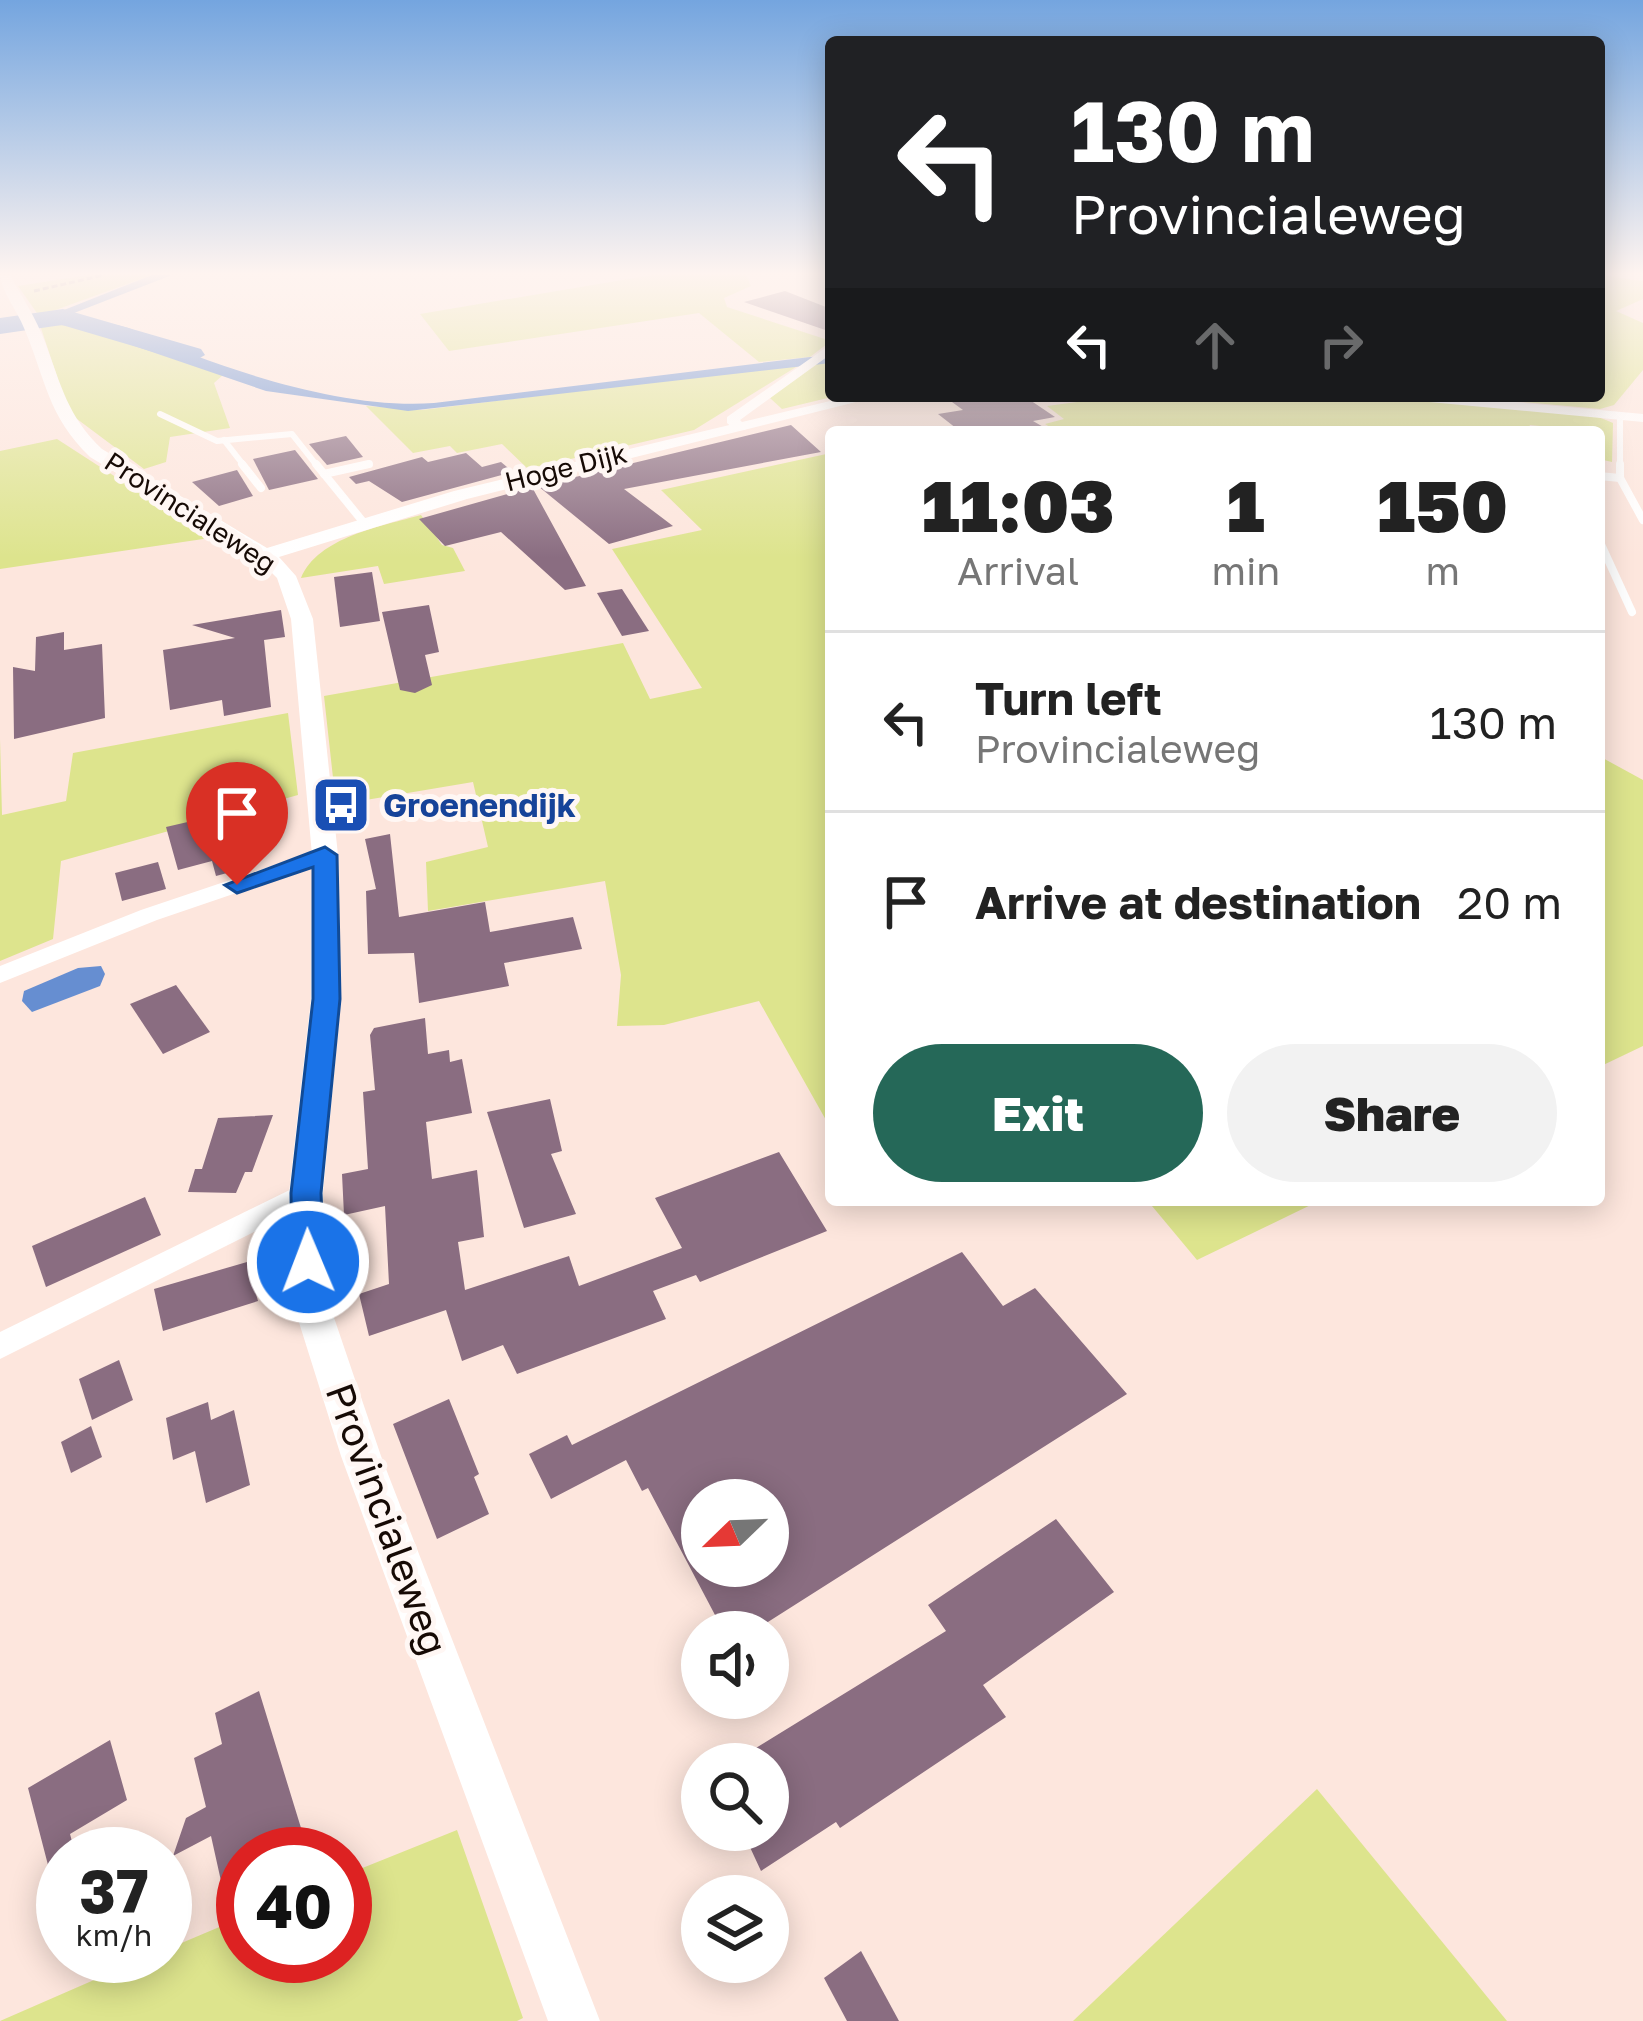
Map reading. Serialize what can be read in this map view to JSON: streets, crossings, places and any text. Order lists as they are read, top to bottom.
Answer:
{
  "streets": {
    "street": ["Hoge Dijk", "Provincialeweg"]
  },
  "crossings": [
    ["Hoge Dijk", "Provincialeweg"]
  ],
  "places": {
    "bus stop": ["Groenendijk"]
  },
  "north": "bottom left",
  "page": {
    "turn": ["130 m", "Provincialeweg"],
    "eta": [
      "11:03",
      "Arrival",
      "1",
      "min",
      "150",
      "m"
    ],
    "list": [
      {
        "name": "Turn left",
        "note": "Provincialeweg",
        "value": "130 m"
      },
      {
        "name": "Arrive at destination",
        "value": "20 m"
      }
    ],
    "buttons": ["Exit", "Share"],
    "speed": "37 km/h",
    "limit": "40"
  }
}
